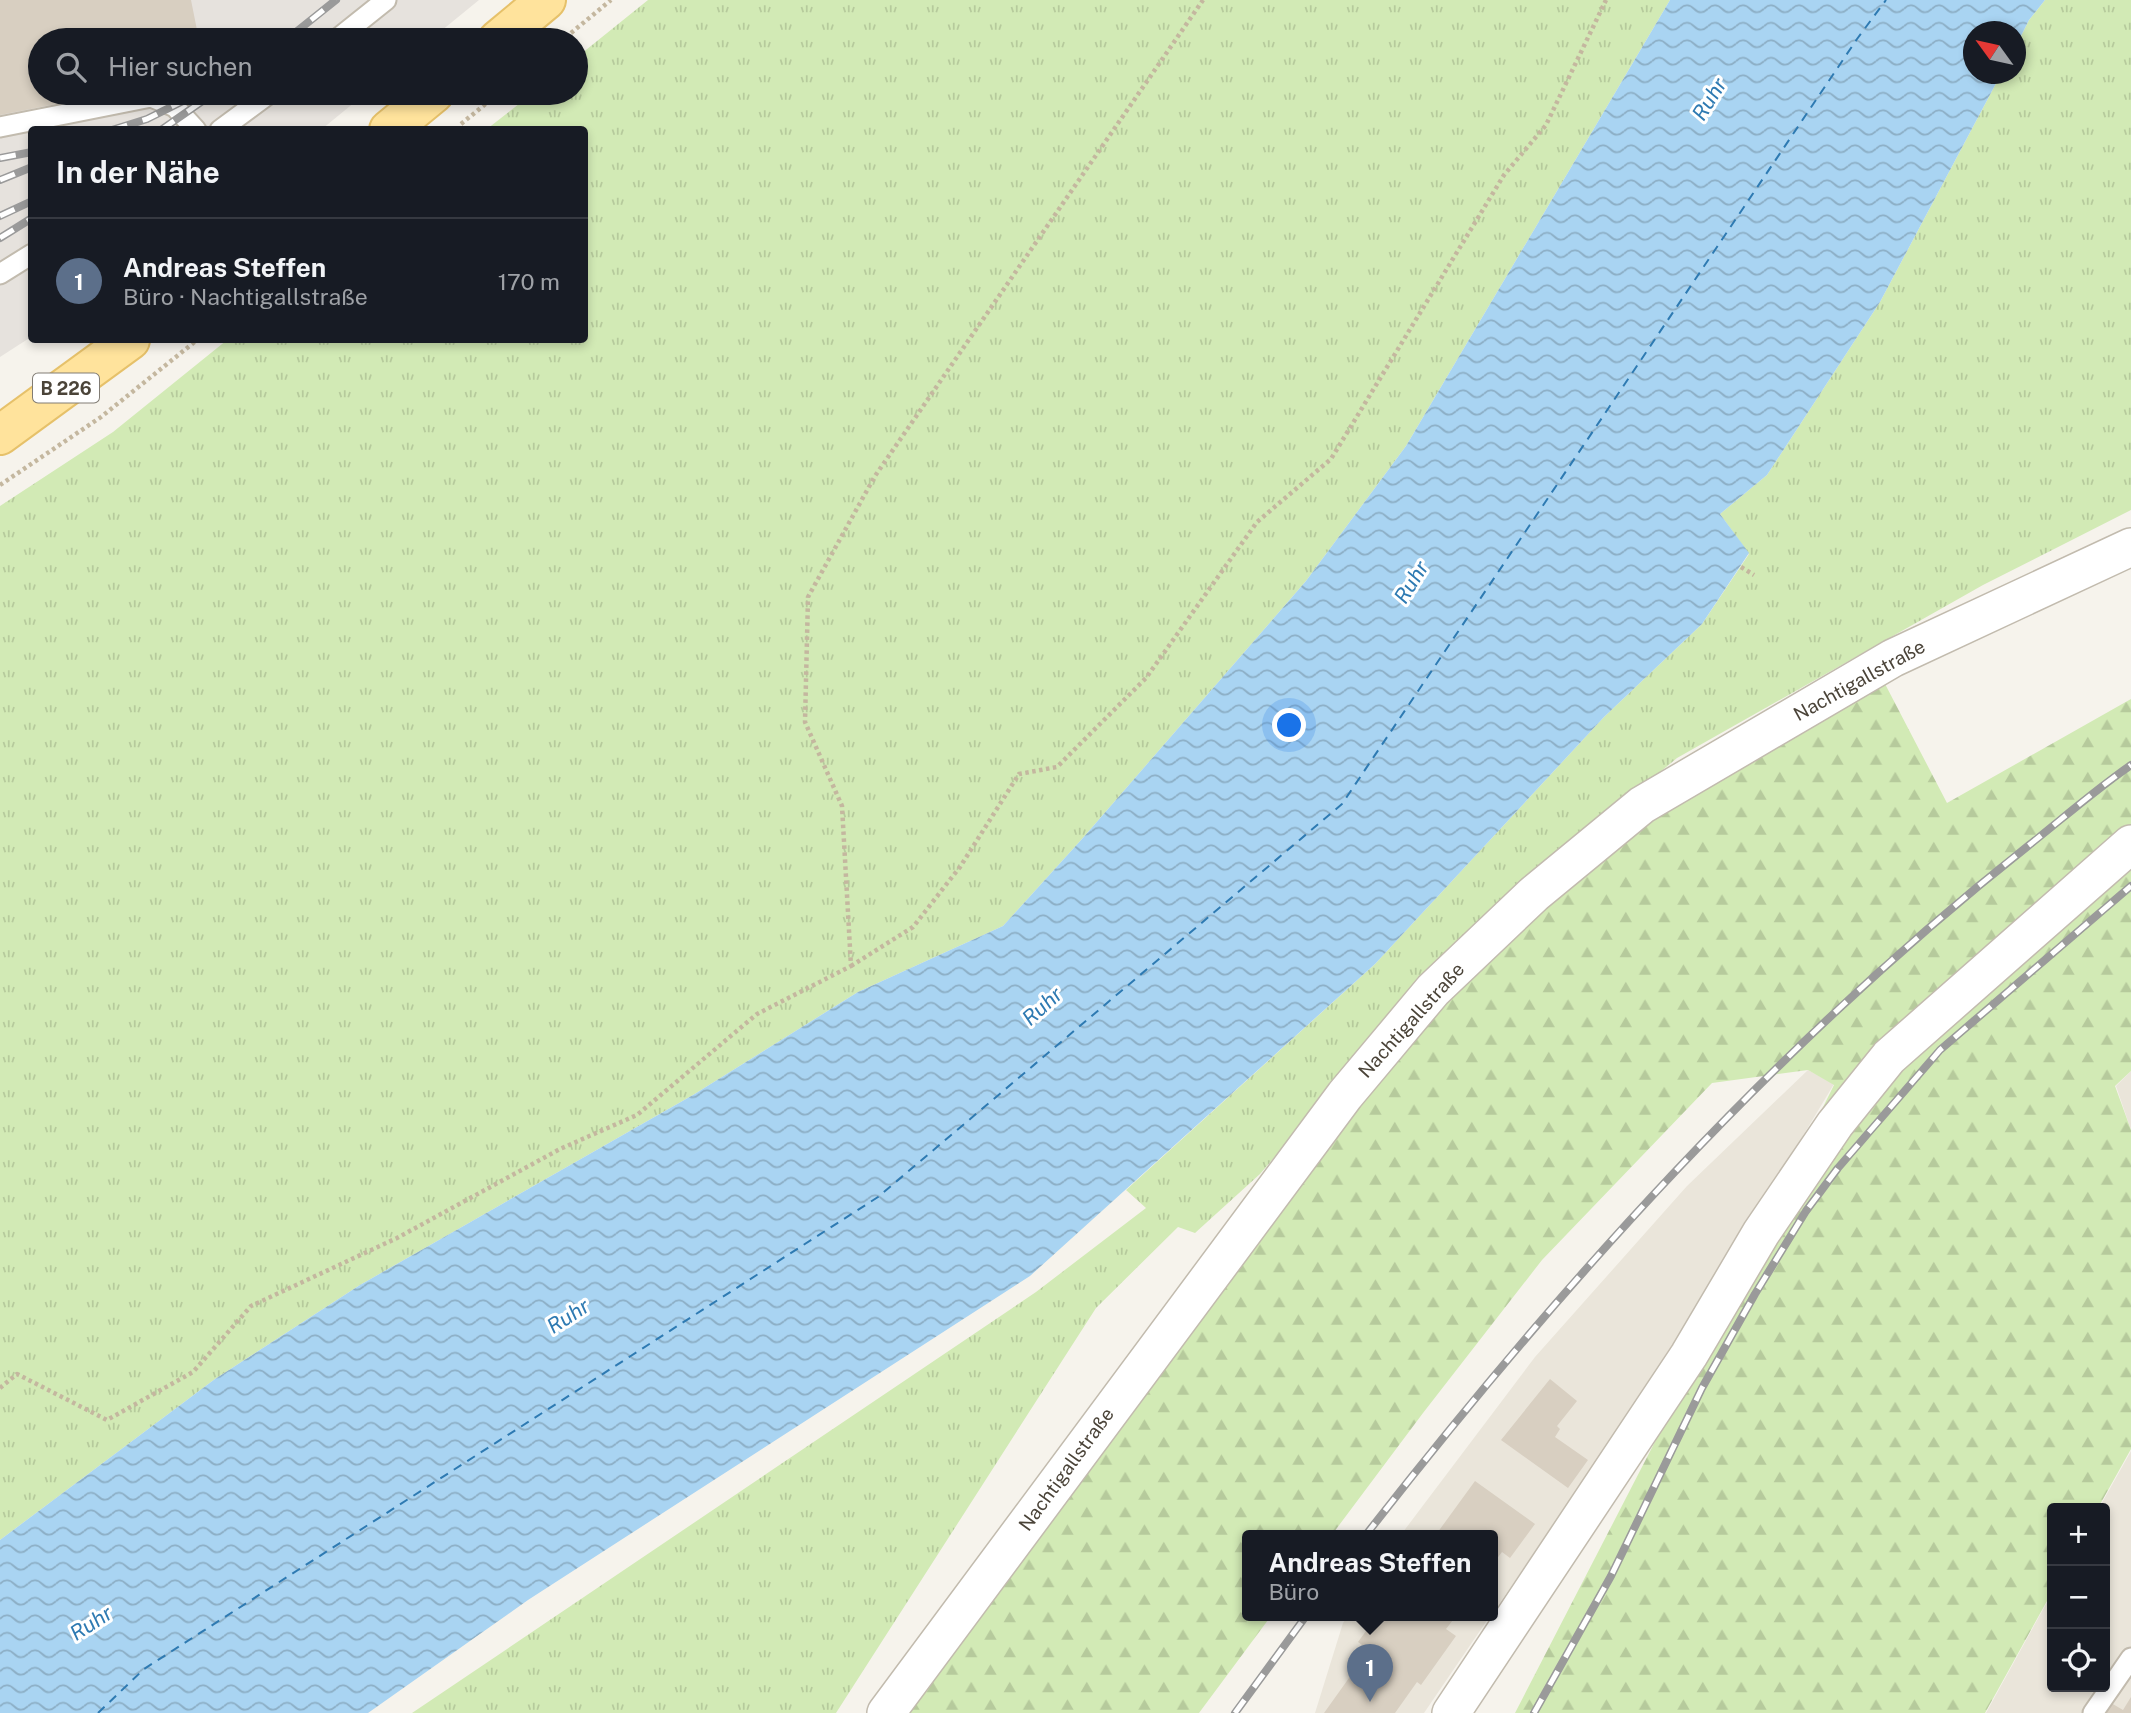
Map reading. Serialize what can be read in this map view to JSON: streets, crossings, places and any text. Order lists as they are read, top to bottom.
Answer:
{
  "streets": {
    "main road": ["B 226"],
    "street": ["Nachtigallstraße"]
  },
  "water": ["Ruhr"],
  "north": "top left",
  "page": {
    "search": "Hier suchen",
    "heading": "In der Nähe",
    "list": [
      {
        "mark": "1",
        "name": "Andreas Steffen",
        "note": "Büro · Nachtigallstraße",
        "value": "170 m"
      }
    ],
    "map_buttons": ["+", "−"],
    "popup": ["Andreas Steffen", "Büro"],
    "pins": "1"
  }
}
